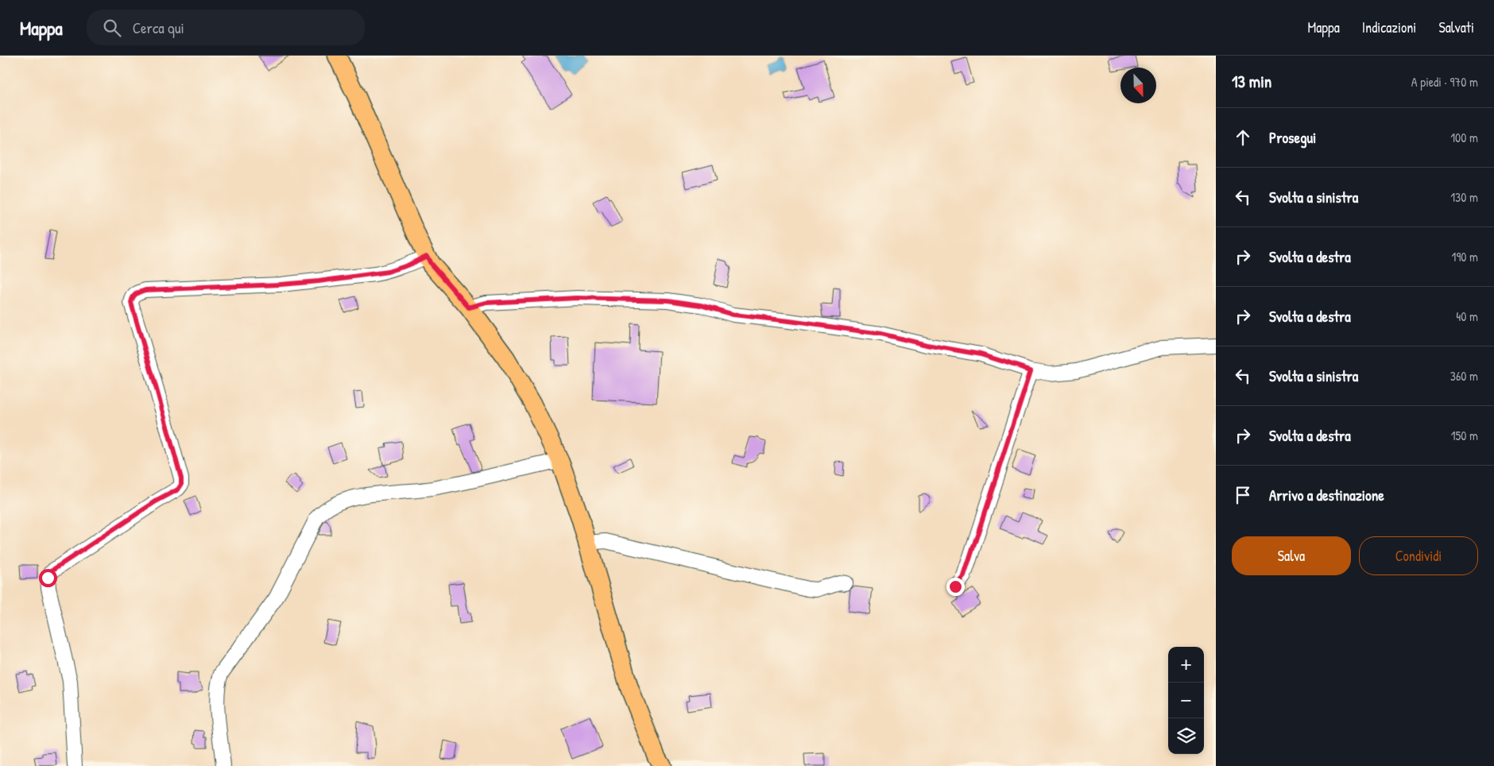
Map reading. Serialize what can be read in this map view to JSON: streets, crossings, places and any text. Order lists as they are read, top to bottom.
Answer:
{
  "north": "bottom",
  "page": {
    "header": "Mappa",
    "search": "Cerca qui",
    "nav": ["Mappa", "Indicazioni", "Salvati"],
    "heading": ["13 min", "A piedi · 970 m"],
    "list": [
      ["Prosegui", "100 m"],
      ["Svolta a sinistra", "130 m"],
      ["Svolta a destra", "190 m"],
      ["Svolta a destra", "40 m"],
      ["Svolta a sinistra", "360 m"],
      ["Svolta a destra", "150 m"],
      "Arrivo a destinazione"
    ],
    "buttons": ["Salva", "Condividi"],
    "map_buttons": ["+", "−"]
  }
}
